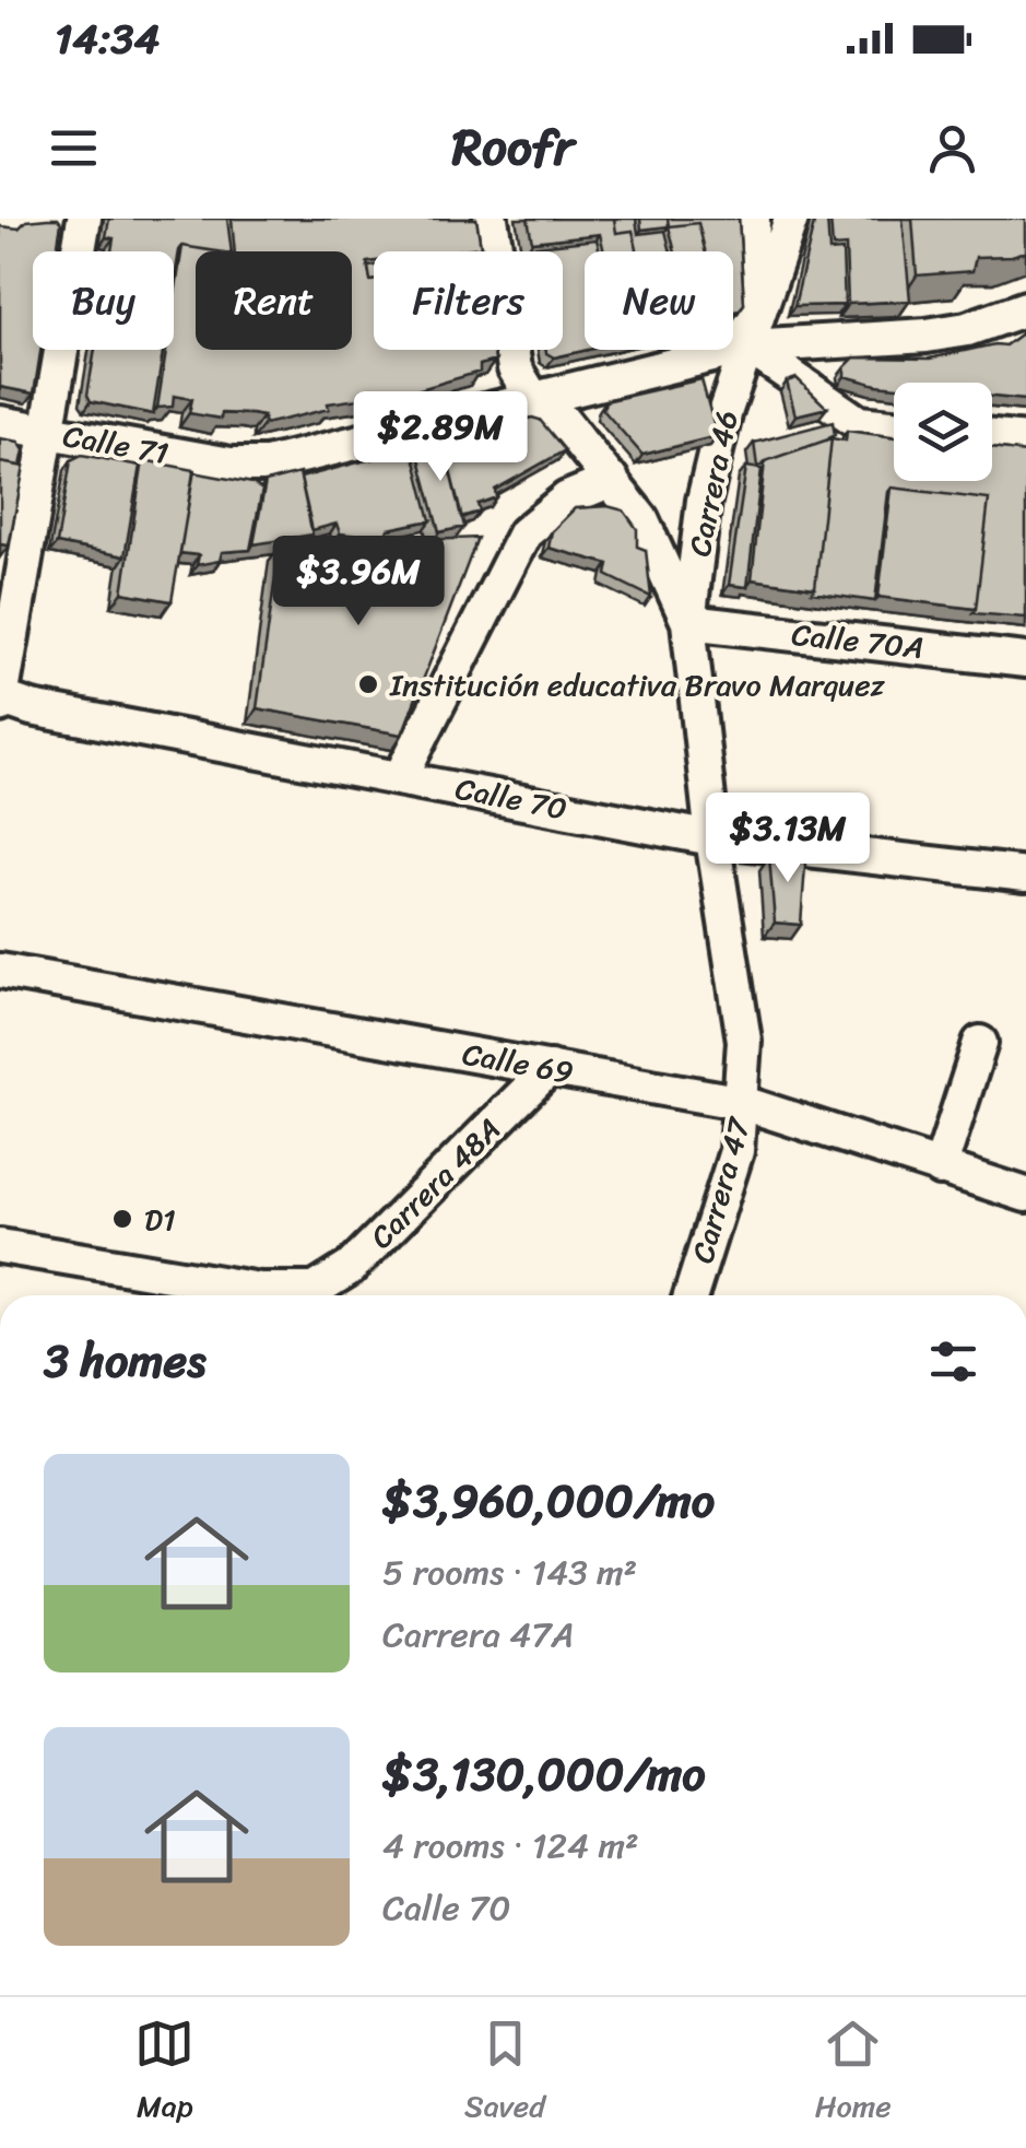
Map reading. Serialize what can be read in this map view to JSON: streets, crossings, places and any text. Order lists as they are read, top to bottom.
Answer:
{
  "streets": {
    "street": [
      "Calle 71",
      "Carrera 46",
      "Calle 70A",
      "Calle 70",
      "Calle 69",
      "Carrera 48A",
      "Carrera 47"
    ]
  },
  "crossings": [
    ["Calle 71", "Carrera 46"],
    ["Calle 71", "Carrera 47"],
    ["Carrera 46", "Calle 70A"],
    ["Carrera 46", "Carrera 47"],
    ["Calle 70A", "Carrera 47"],
    ["Calle 70", "Carrera 47"],
    ["Calle 69", "Carrera 48A"],
    ["Calle 69", "Carrera 47"]
  ],
  "places": ["Institución educativa Bravo Marquez", "D1"],
  "page": {
    "status": "14:34",
    "header": "Roofr",
    "chip": [
      "Buy",
      "Rent",
      "Filters",
      "New"
    ],
    "price": ["$2.89M", "$3.96M", "$3.13M"],
    "heading": "3 homes",
    "list": [
      {
        "name": "$3,960,000/mo",
        "note": "5 rooms · 143 m² · Carrera 47A"
      },
      {
        "name": "$3,130,000/mo",
        "note": "4 rooms · 124 m² · Calle 70"
      }
    ],
    "tabs": ["Map", "Saved", "Home"]
  }
}
